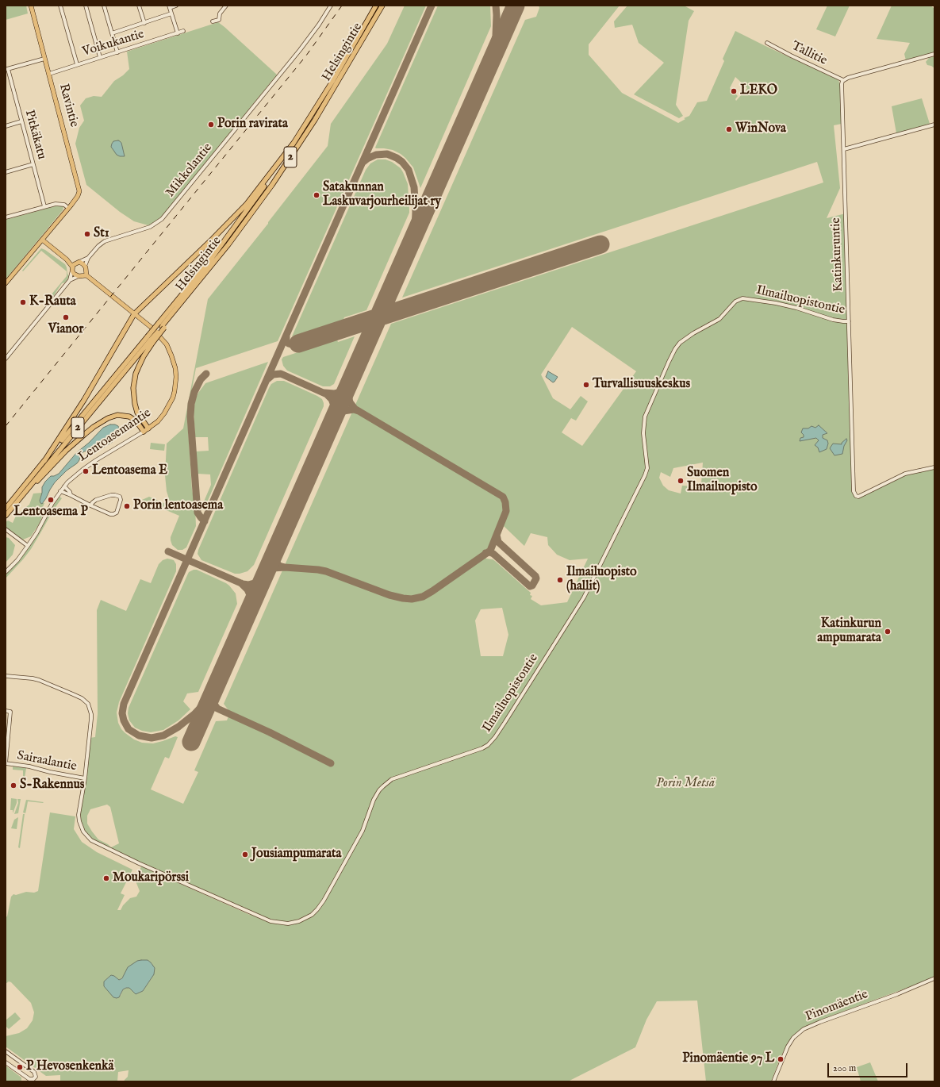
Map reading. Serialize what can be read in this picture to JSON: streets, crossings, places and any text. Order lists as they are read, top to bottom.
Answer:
{
  "streets": {
    "highway": ["Helsingintie", "2"],
    "main road": ["Ravintie", "Lentoasemantie"],
    "street": [
      "Voikukantie",
      "Tallitie",
      "Pitkäkatu",
      "Mikkolantie",
      "Katinkuruntie",
      "Ilmailuopistontie",
      "Sairaalantie",
      "Pinomäentie"
    ]
  },
  "crossings": [
    ["Voikukantie", "Ravintie"],
    ["Tallitie", "Katinkuruntie"],
    ["Katinkuruntie", "Ilmailuopistontie"],
    ["Ilmailuopistontie", "Sairaalantie"]
  ],
  "parks": ["Porin Metsä"],
  "places": [
    "LEKO",
    "Porin ravirata",
    "WinNova",
    "Satakunnan Laskuvarjourheilijat ry",
    "St1",
    "K-Rauta",
    "Vianor",
    "Turvallisuuskeskus",
    "Lentoasema E",
    "Suomen Ilmailuopisto",
    "Lentoasema P",
    "Porin lentoasema",
    "Ilmailuopisto (hallit)",
    "Katinkurun ampumarata",
    "S-Rakennus",
    "Jousiampumarata",
    "Moukaripörssi",
    "Pinomäentie 97 L",
    "P Hevosenkenkä"
  ],
  "scale_bar": "200 m"
}
